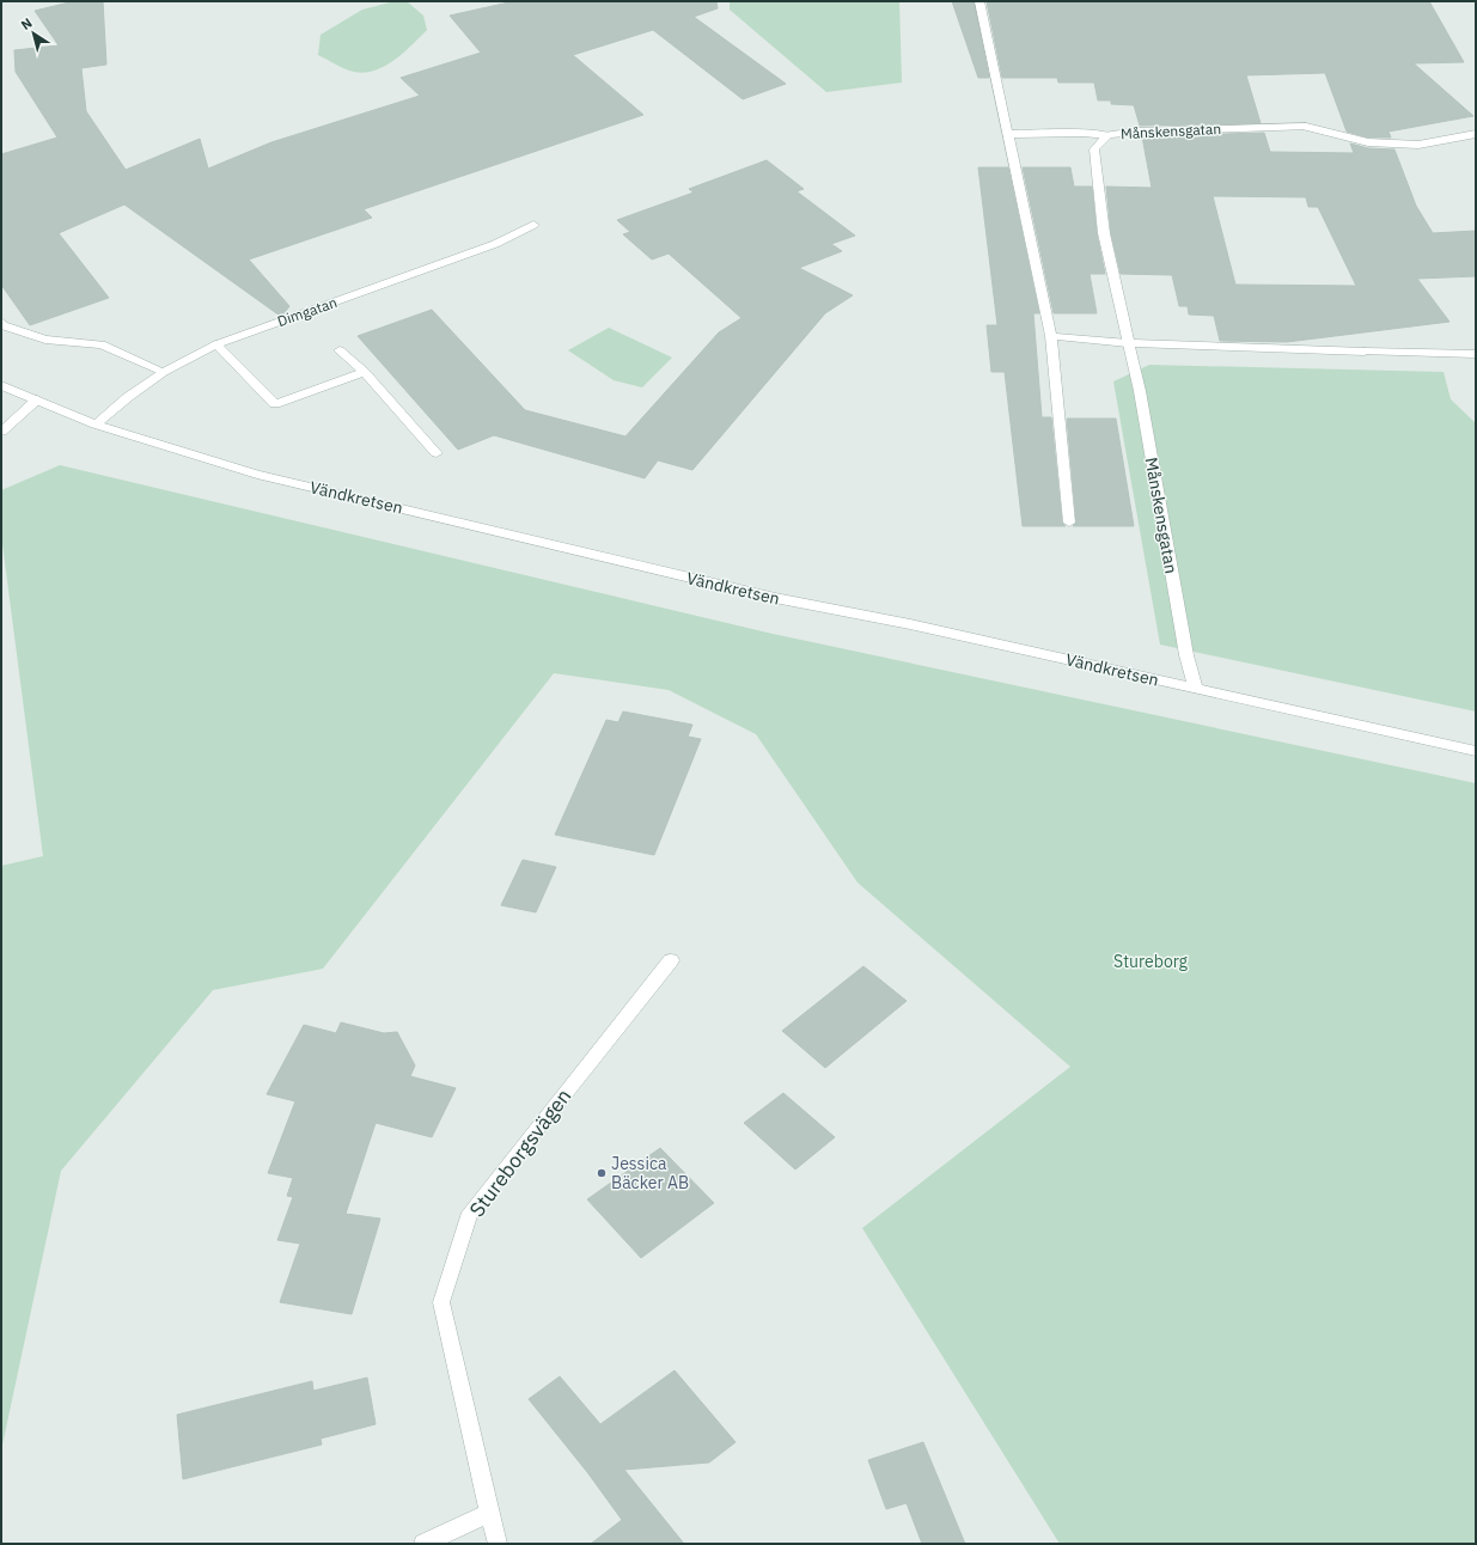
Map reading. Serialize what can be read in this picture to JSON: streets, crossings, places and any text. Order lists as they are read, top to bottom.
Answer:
{
  "streets": {
    "street": [
      "Månskensgatan",
      "Dimgatan",
      "Vändkretsen",
      "Stureborgsvägen"
    ]
  },
  "crossings": [
    ["Månskensgatan", "Vändkretsen"],
    ["Dimgatan", "Vändkretsen"]
  ],
  "parks": ["Stureborg"],
  "places": ["Jessica Bäcker AB"],
  "north": "top left"
}
